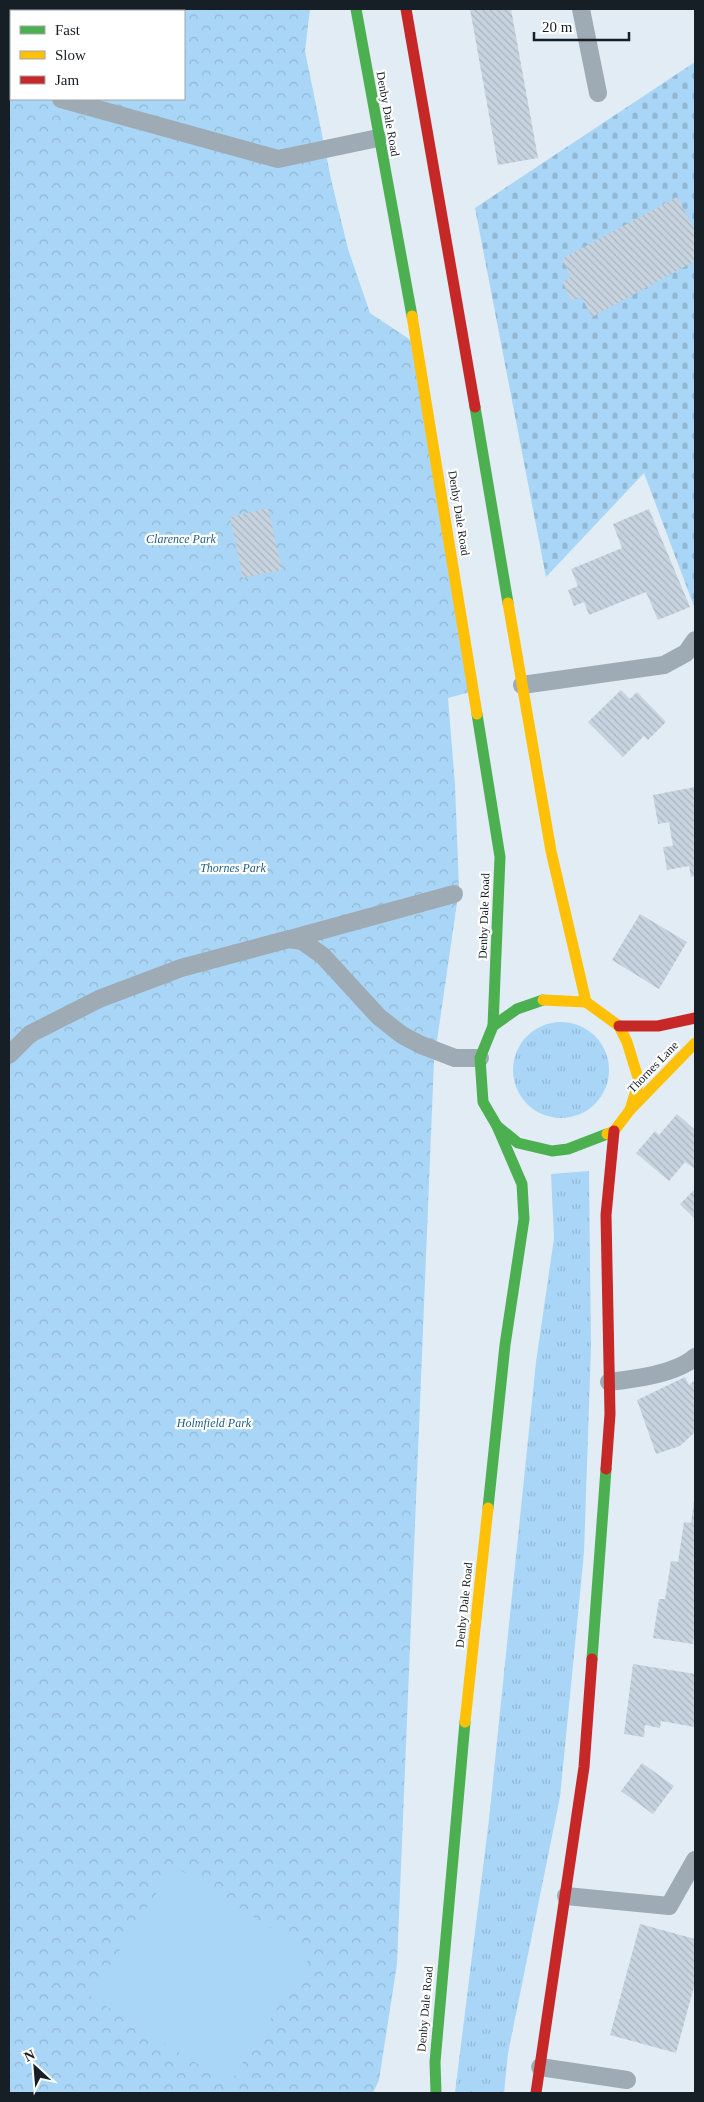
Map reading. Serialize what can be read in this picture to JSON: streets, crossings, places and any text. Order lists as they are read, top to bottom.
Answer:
{
  "streets": {
    "main road": ["Denby Dale Road", "Thornes Lane"]
  },
  "crossings": [
    ["Denby Dale Road", "Thornes Lane"]
  ],
  "parks": ["Clarence Park", "Thornes Park", "Holmfield Park"],
  "legend": ["Fast", "Slow", "Jam"],
  "scale_bar": "20 m",
  "north": "top left"
}
